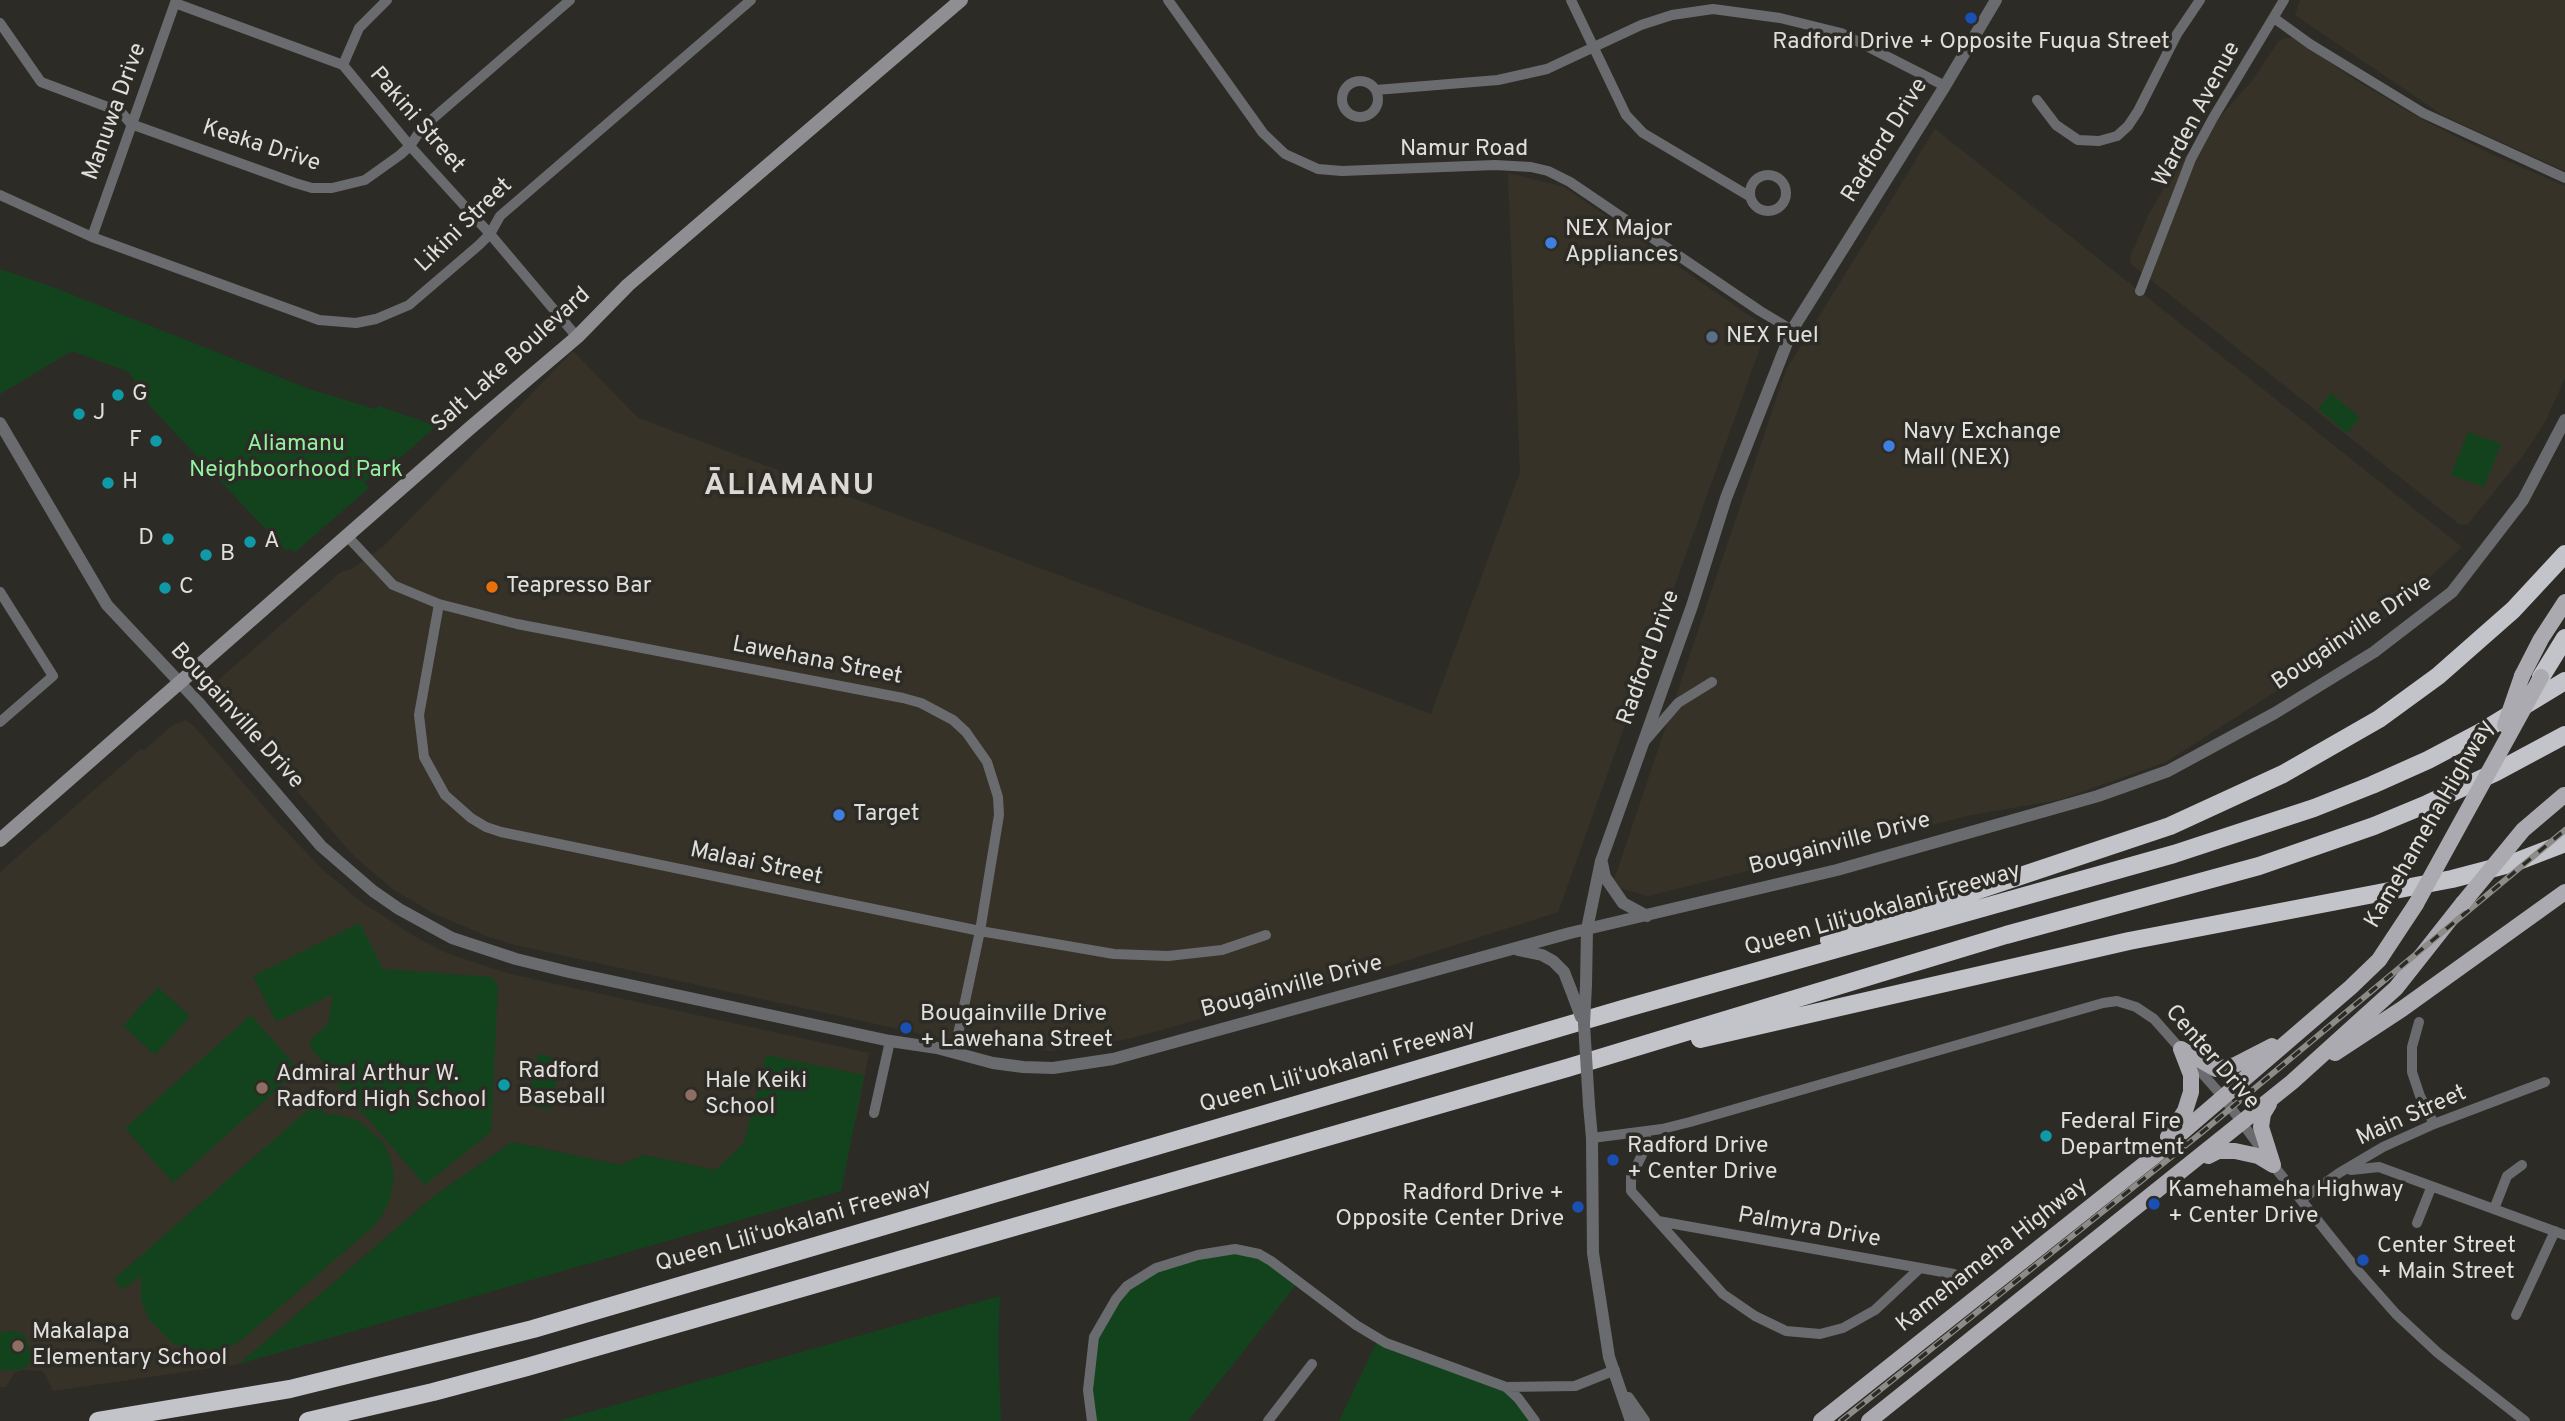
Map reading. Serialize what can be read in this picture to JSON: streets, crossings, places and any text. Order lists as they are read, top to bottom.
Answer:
{
  "streets": {
    "highway": ["Queen Liliʻuokalani Freeway"],
    "main road": ["Salt Lake Boulevard", "Kamehameha Highway"],
    "street": [
      "Manuwa Drive",
      "Warden Avenue",
      "Pakini Street",
      "Radford Drive",
      "Keaka Drive",
      "Namur Road",
      "Likini Street",
      "Bougainville Drive",
      "Lawehana Street",
      "Malaai Street",
      "Center Drive",
      "Main Street",
      "Palmyra Drive"
    ]
  },
  "crossings": [
    ["Manuwa Drive", "Pakini Street"],
    ["Manuwa Drive", "Keaka Drive"],
    ["Manuwa Drive", "Likini Street"],
    ["Pakini Street", "Keaka Drive"],
    ["Pakini Street", "Likini Street"],
    ["Pakini Street", "Salt Lake Boulevard"],
    ["Radford Drive", "Namur Road"],
    ["Radford Drive", "Bougainville Drive"],
    ["Radford Drive", "Center Drive"],
    ["Salt Lake Boulevard", "Bougainville Drive"],
    ["Salt Lake Boulevard", "Lawehana Street"],
    ["Bougainville Drive", "Lawehana Street"],
    ["Lawehana Street", "Malaai Street"],
    ["Kamehameha Highway", "Center Drive"],
    ["Center Drive", "Main Street"]
  ],
  "districts": ["ĀLIAMANU"],
  "parks": ["Aliamanu Neighboorhood Park"],
  "places": [
    "Radford Drive + Opposite Fuqua Street",
    "NEX Major Appliances",
    "NEX Fuel",
    "G",
    "J",
    "F",
    "Navy Exchange Mall (NEX)",
    "H",
    "D",
    "A",
    "B",
    "Teapresso Bar",
    "C",
    "Target",
    "Bougainville Drive + Lawehana Street",
    "Radford Baseball",
    "Admiral Arthur W. Radford High School",
    "Hale Keiki School",
    "Federal Fire Department",
    "Radford Drive + Center Drive",
    "Kamehameha Highway + Center Drive",
    "Radford Drive + Opposite Center Drive",
    "Center Street + Main Street",
    "Makalapa Elementary School"
  ]
}
